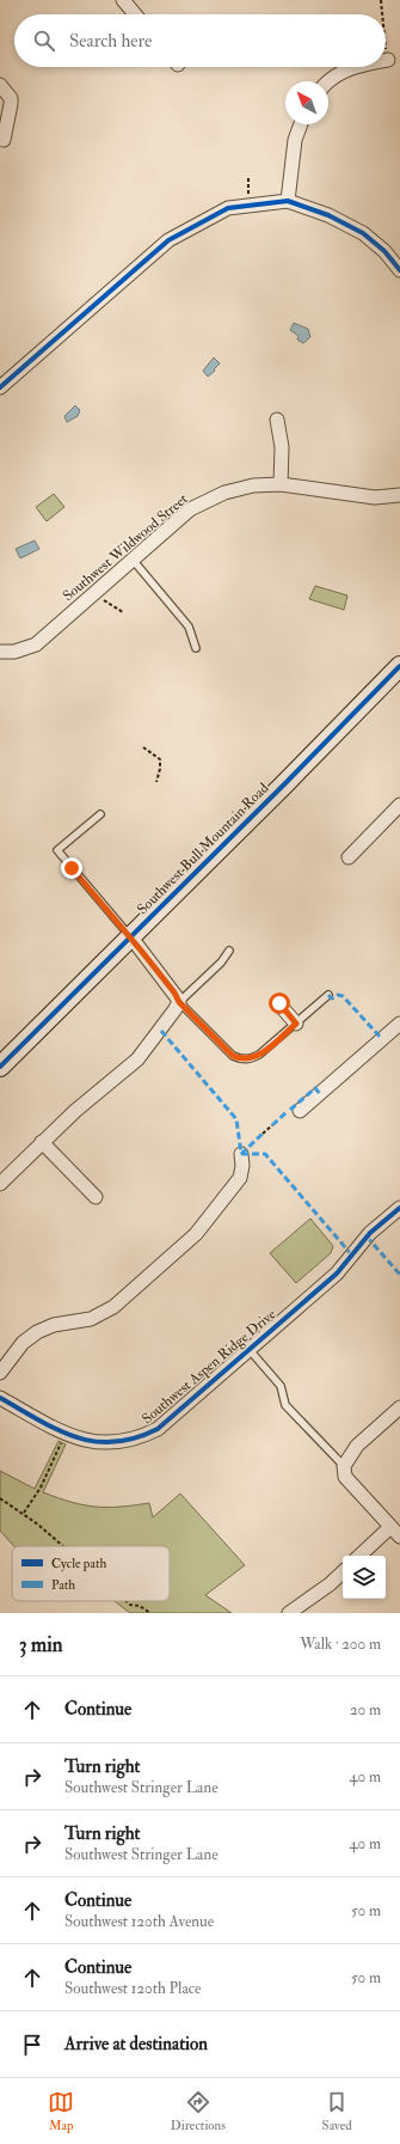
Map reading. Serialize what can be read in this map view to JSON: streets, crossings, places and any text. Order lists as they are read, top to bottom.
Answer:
{
  "streets": {
    "main road": ["Southwest Bull Mountain Road"],
    "street": ["Southwest Wildwood Street", "Southwest Aspen Ridge Drive"]
  },
  "legend": ["Cycle path", "Path"],
  "north": "top left",
  "page": {
    "search": "Search here",
    "heading": ["3 min", "Walk · 200 m"],
    "list": [
      ["Continue", "20 m"],
      ["Turn right", "Southwest Stringer Lane", "40 m"],
      ["Turn right", "Southwest Stringer Lane", "40 m"],
      ["Continue", "Southwest 120th Avenue", "50 m"],
      ["Continue", "Southwest 120th Place", "50 m"],
      "Arrive at destination"
    ],
    "nav": ["Map", "Directions", "Saved"]
  }
}
